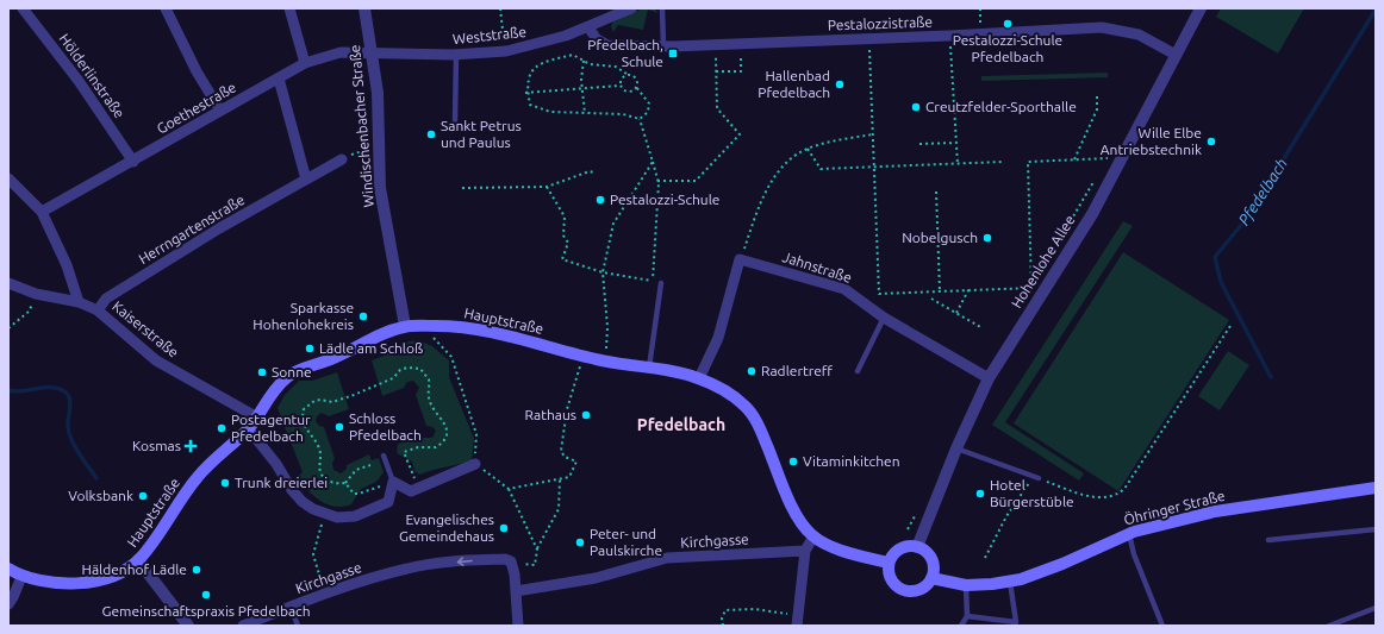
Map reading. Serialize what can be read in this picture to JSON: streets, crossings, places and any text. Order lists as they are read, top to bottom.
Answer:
{
  "streets": {
    "main road": ["Hauptstraße", "Öhringer Straße"],
    "street": [
      "Pestalozzistraße",
      "Weststraße",
      "Hölderlinstraße",
      "Goethestraße",
      "Windischenbacher Straße",
      "Herrngartenstraße",
      "Hohenlohe Allee",
      "Jahnstraße",
      "Kaiserstraße",
      "Kirchgasse"
    ]
  },
  "crossings": [
    ["Pestalozzistraße", "Weststraße"],
    ["Pestalozzistraße", "Hohenlohe Allee"],
    ["Weststraße", "Goethestraße"],
    ["Weststraße", "Windischenbacher Straße"],
    ["Hölderlinstraße", "Goethestraße"],
    ["Goethestraße", "Windischenbacher Straße"],
    ["Windischenbacher Straße", "Hauptstraße"],
    ["Herrngartenstraße", "Kaiserstraße"],
    ["Hohenlohe Allee", "Jahnstraße"],
    ["Hohenlohe Allee", "Hauptstraße"],
    ["Hohenlohe Allee", "Öhringer Straße"],
    ["Hauptstraße", "Kaiserstraße"],
    ["Hauptstraße", "Öhringer Straße"]
  ],
  "one_way": ["Kirchgasse"],
  "districts": ["Pfedelbach"],
  "water": ["Pfedelbach"],
  "places": {
    "other": [
      "Pestalozzi-Schule Pfedelbach",
      "Hallenbad Pfedelbach",
      "Creutzfelder-Sporthalle",
      "Sankt Petrus und Paulus",
      "Wille Elbe Antriebstechnik",
      "Pestalozzi-Schule",
      "Nobelgusch",
      "Sparkasse Hohenlohekreis",
      "Lädle am Schloß",
      "Radlertreff",
      "Sonne",
      "Rathaus",
      "Schloss Pfedelbach",
      "Postagentur Pfedelbach",
      "Vitaminkitchen",
      "Trunk dreierlei",
      "Hotel Bürgerstüble",
      "Volksbank",
      "Evangelisches Gemeindehaus",
      "Peter- und Paulskirche",
      "Häldenhof Lädle",
      "Gemeinschaftspraxis Pfedelbach"
    ],
    "transit": ["Pfedelbach, Schule"],
    "health": ["Kosmas"]
  }
}
